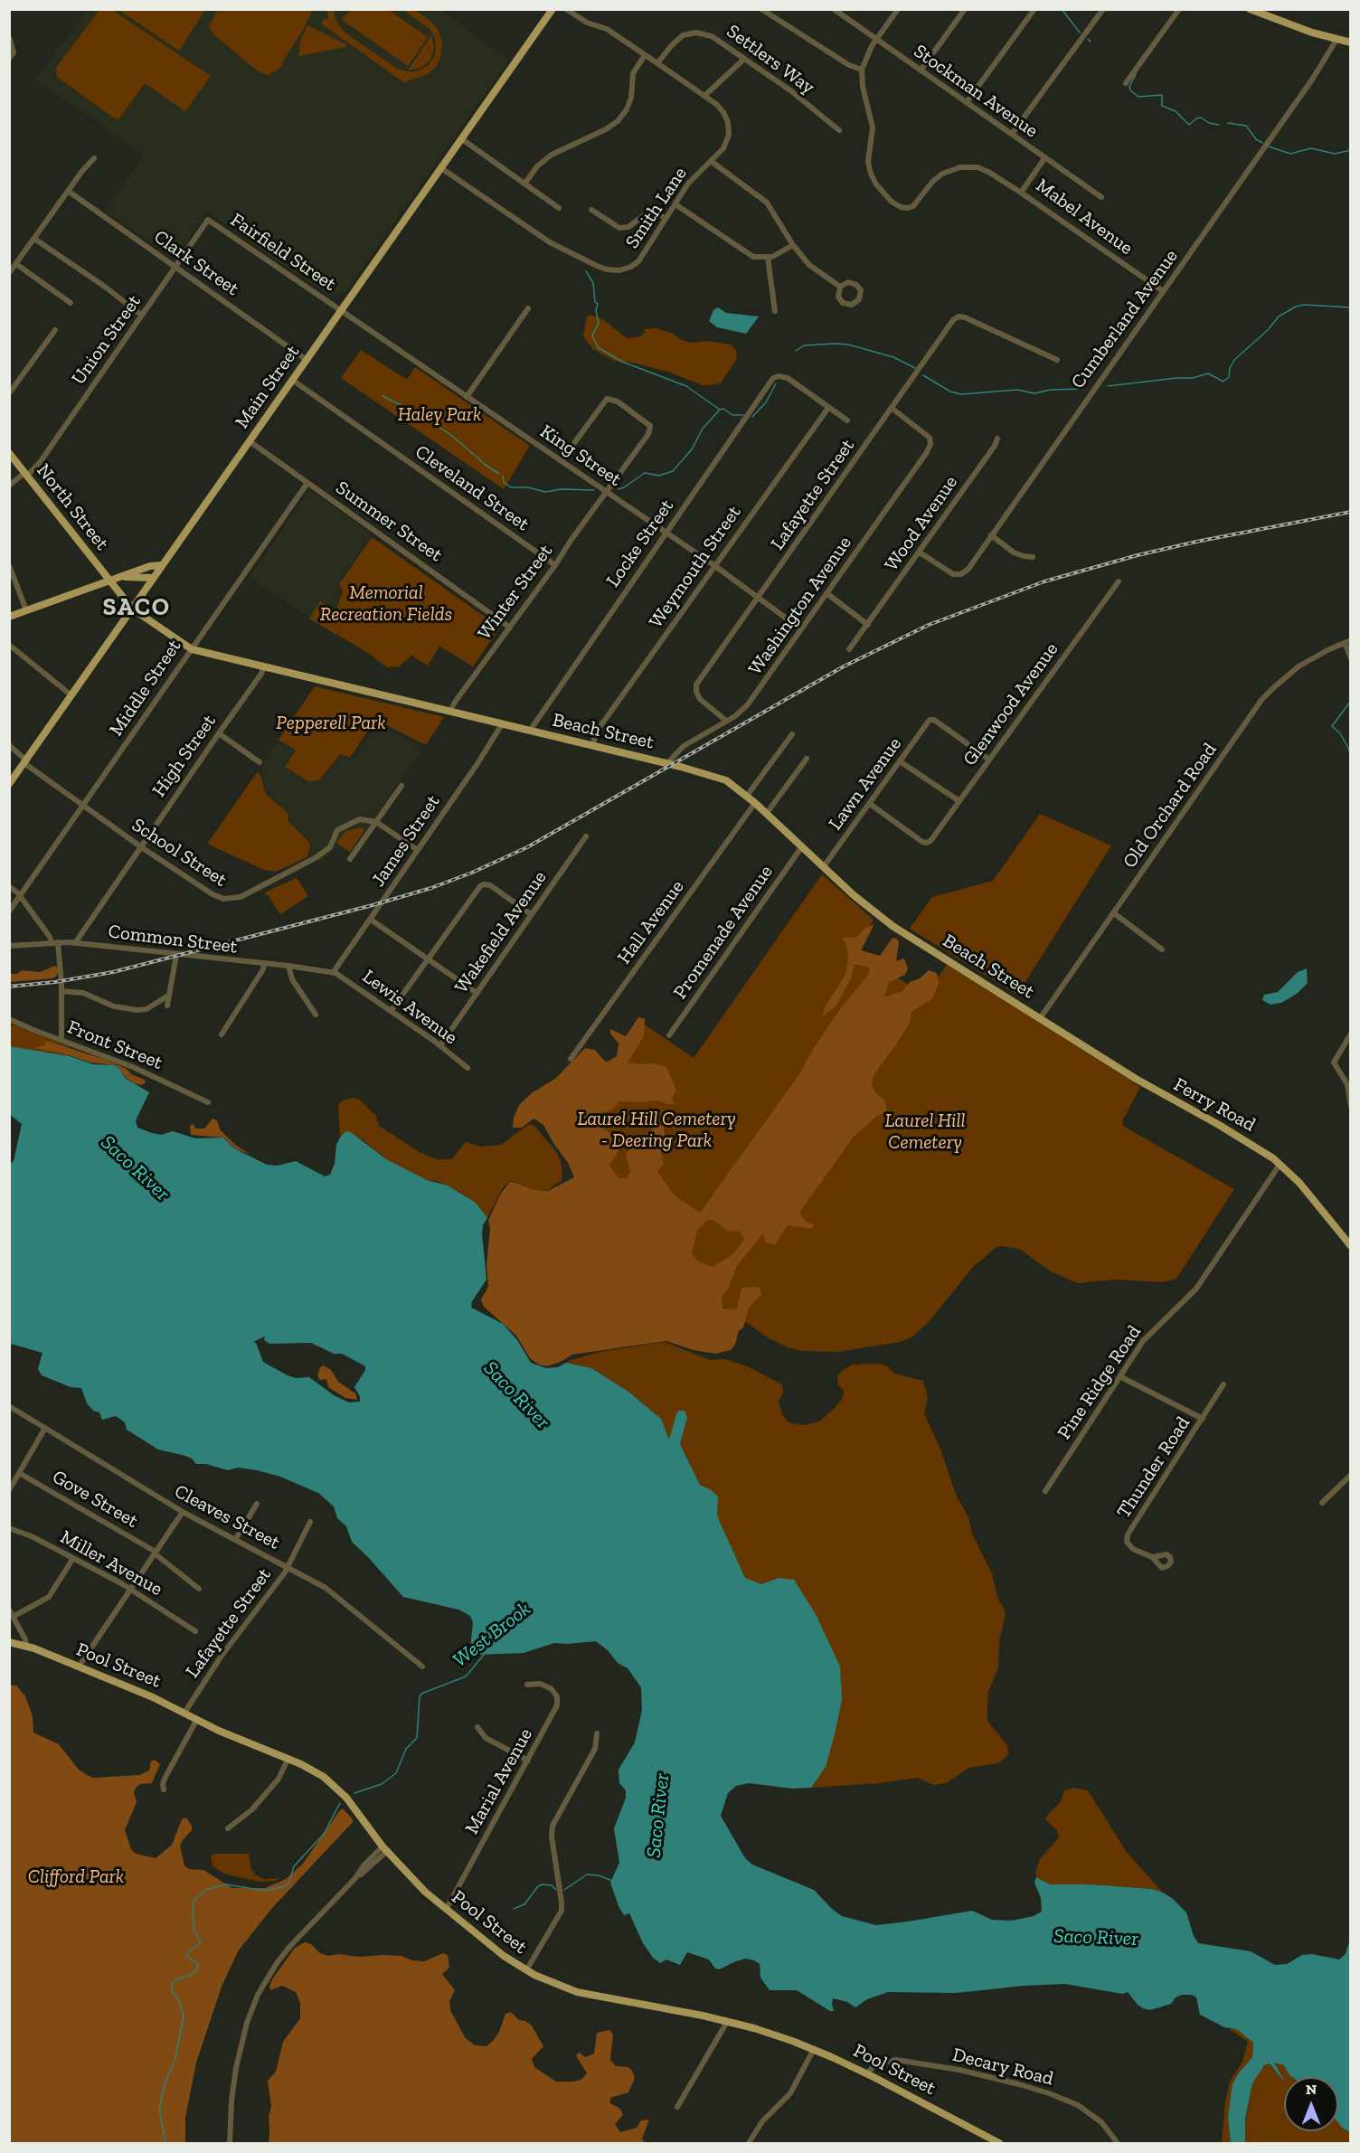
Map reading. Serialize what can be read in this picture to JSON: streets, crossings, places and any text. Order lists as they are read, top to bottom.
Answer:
{
  "streets": {
    "main road": [
      "Main Street",
      "North Street",
      "Beach Street",
      "Ferry Road",
      "Pool Street"
    ],
    "street": [
      "Settlers Way",
      "Stockman Avenue",
      "Smith Lane",
      "Mabel Avenue",
      "Fairfield Street",
      "Clark Street",
      "Cumberland Avenue",
      "Union Street",
      "King Street",
      "Cleveland Street",
      "Lafayette Street",
      "Summer Street",
      "Wood Avenue",
      "Locke Street",
      "Weymouth Street",
      "Winter Street",
      "Washington Avenue",
      "Middle Street",
      "Glenwood Avenue",
      "High Street",
      "Lawn Avenue",
      "Old Orchard Road",
      "James Street",
      "School Street",
      "Hall Avenue",
      "Wakefield Avenue",
      "Promenade Avenue",
      "Common Street",
      "Lewis Avenue",
      "Front Street",
      "Pine Ridge Road",
      "Thunder Road",
      "Gove Street",
      "Cleaves Street",
      "Miller Avenue",
      "Marial Avenue",
      "Decary Road"
    ]
  },
  "crossings": [
    ["Settlers Way", "Smith Lane"],
    ["Stockman Avenue", "Mabel Avenue"],
    ["Smith Lane", "Main Street"],
    ["Mabel Avenue", "Cumberland Avenue"],
    ["Fairfield Street", "Union Street"],
    ["Fairfield Street", "Main Street"],
    ["Fairfield Street", "King Street"],
    ["Clark Street", "Union Street"],
    ["Clark Street", "Main Street"],
    ["Cumberland Avenue", "Wood Avenue"],
    ["Union Street", "North Street"],
    ["Main Street", "King Street"],
    ["Main Street", "Cleveland Street"],
    ["Main Street", "Summer Street"],
    ["Main Street", "Beach Street"],
    ["Main Street", "School Street"],
    ["King Street", "Lafayette Street"],
    ["King Street", "Locke Street"],
    ["King Street", "Weymouth Street"],
    ["King Street", "Winter Street"],
    ["King Street", "Washington Avenue"],
    ["Cleveland Street", "Winter Street"],
    ["Lafayette Street", "Washington Avenue"],
    ["Lafayette Street", "Cleaves Street"],
    ["Lafayette Street", "Pool Street"],
    ["North Street", "Beach Street"],
    ["Summer Street", "Winter Street"],
    ["Summer Street", "Middle Street"],
    ["Locke Street", "Weymouth Street"],
    ["Locke Street", "Beach Street"],
    ["Weymouth Street", "Beach Street"],
    ["Winter Street", "Beach Street"],
    ["Washington Avenue", "Beach Street"],
    ["Middle Street", "Beach Street"],
    ["Middle Street", "School Street"],
    ["Glenwood Avenue", "Lawn Avenue"],
    ["Beach Street", "High Street"],
    ["Beach Street", "Lawn Avenue"],
    ["Beach Street", "Old Orchard Road"],
    ["Beach Street", "James Street"],
    ["Beach Street", "Hall Avenue"],
    ["Beach Street", "Promenade Avenue"],
    ["Beach Street", "Ferry Road"],
    ["High Street", "School Street"],
    ["High Street", "Common Street"],
    ["Old Orchard Road", "Ferry Road"],
    ["James Street", "Common Street"],
    ["James Street", "Lewis Avenue"],
    ["Wakefield Avenue", "Lewis Avenue"],
    ["Common Street", "Lewis Avenue"],
    ["Ferry Road", "Pine Ridge Road"],
    ["Pool Street", "Marial Avenue"],
    ["Pool Street", "Decary Road"]
  ],
  "districts": ["SACO"],
  "water": ["Saco River", "West Brook"],
  "parks": [
    "Haley Park",
    "Memorial Recreation Fields",
    "Pepperell Park",
    "Laurel Hill Cemetery - Deering Park",
    "Laurel Hill Cemetery",
    "Clifford Park"
  ],
  "north": "top"
}
